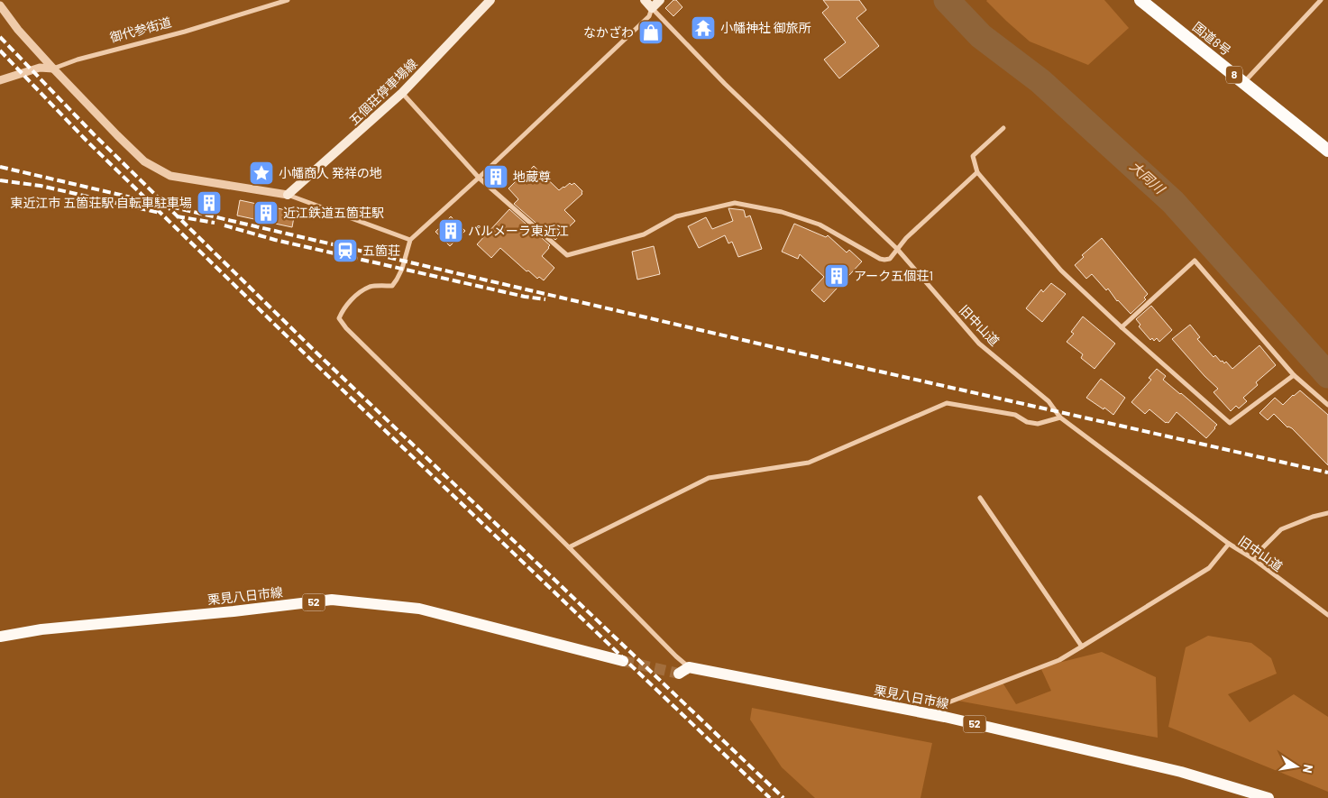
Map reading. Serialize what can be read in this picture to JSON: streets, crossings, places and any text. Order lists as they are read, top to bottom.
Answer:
{
  "streets": {
    "highway": ["国道8号", "8"],
    "main road": ["五個荘停車場線", "栗見八日市線", "52"],
    "street": ["御代参街道", "旧中山道"]
  },
  "water": ["大同川"],
  "places": {
    "temple": ["小幡神社 御旅所"],
    "shop": ["なかざわ"],
    "place": ["小幡商人 発祥の地"],
    "building": [
      "地蔵尊",
      "東近江市 五箇荘駅 自転車駐車場",
      "近江鉄道五箇荘駅",
      "パルメーラ東近江",
      "アーク五個荘1"
    ],
    "station": ["五箇荘"]
  },
  "north": "right"
}
